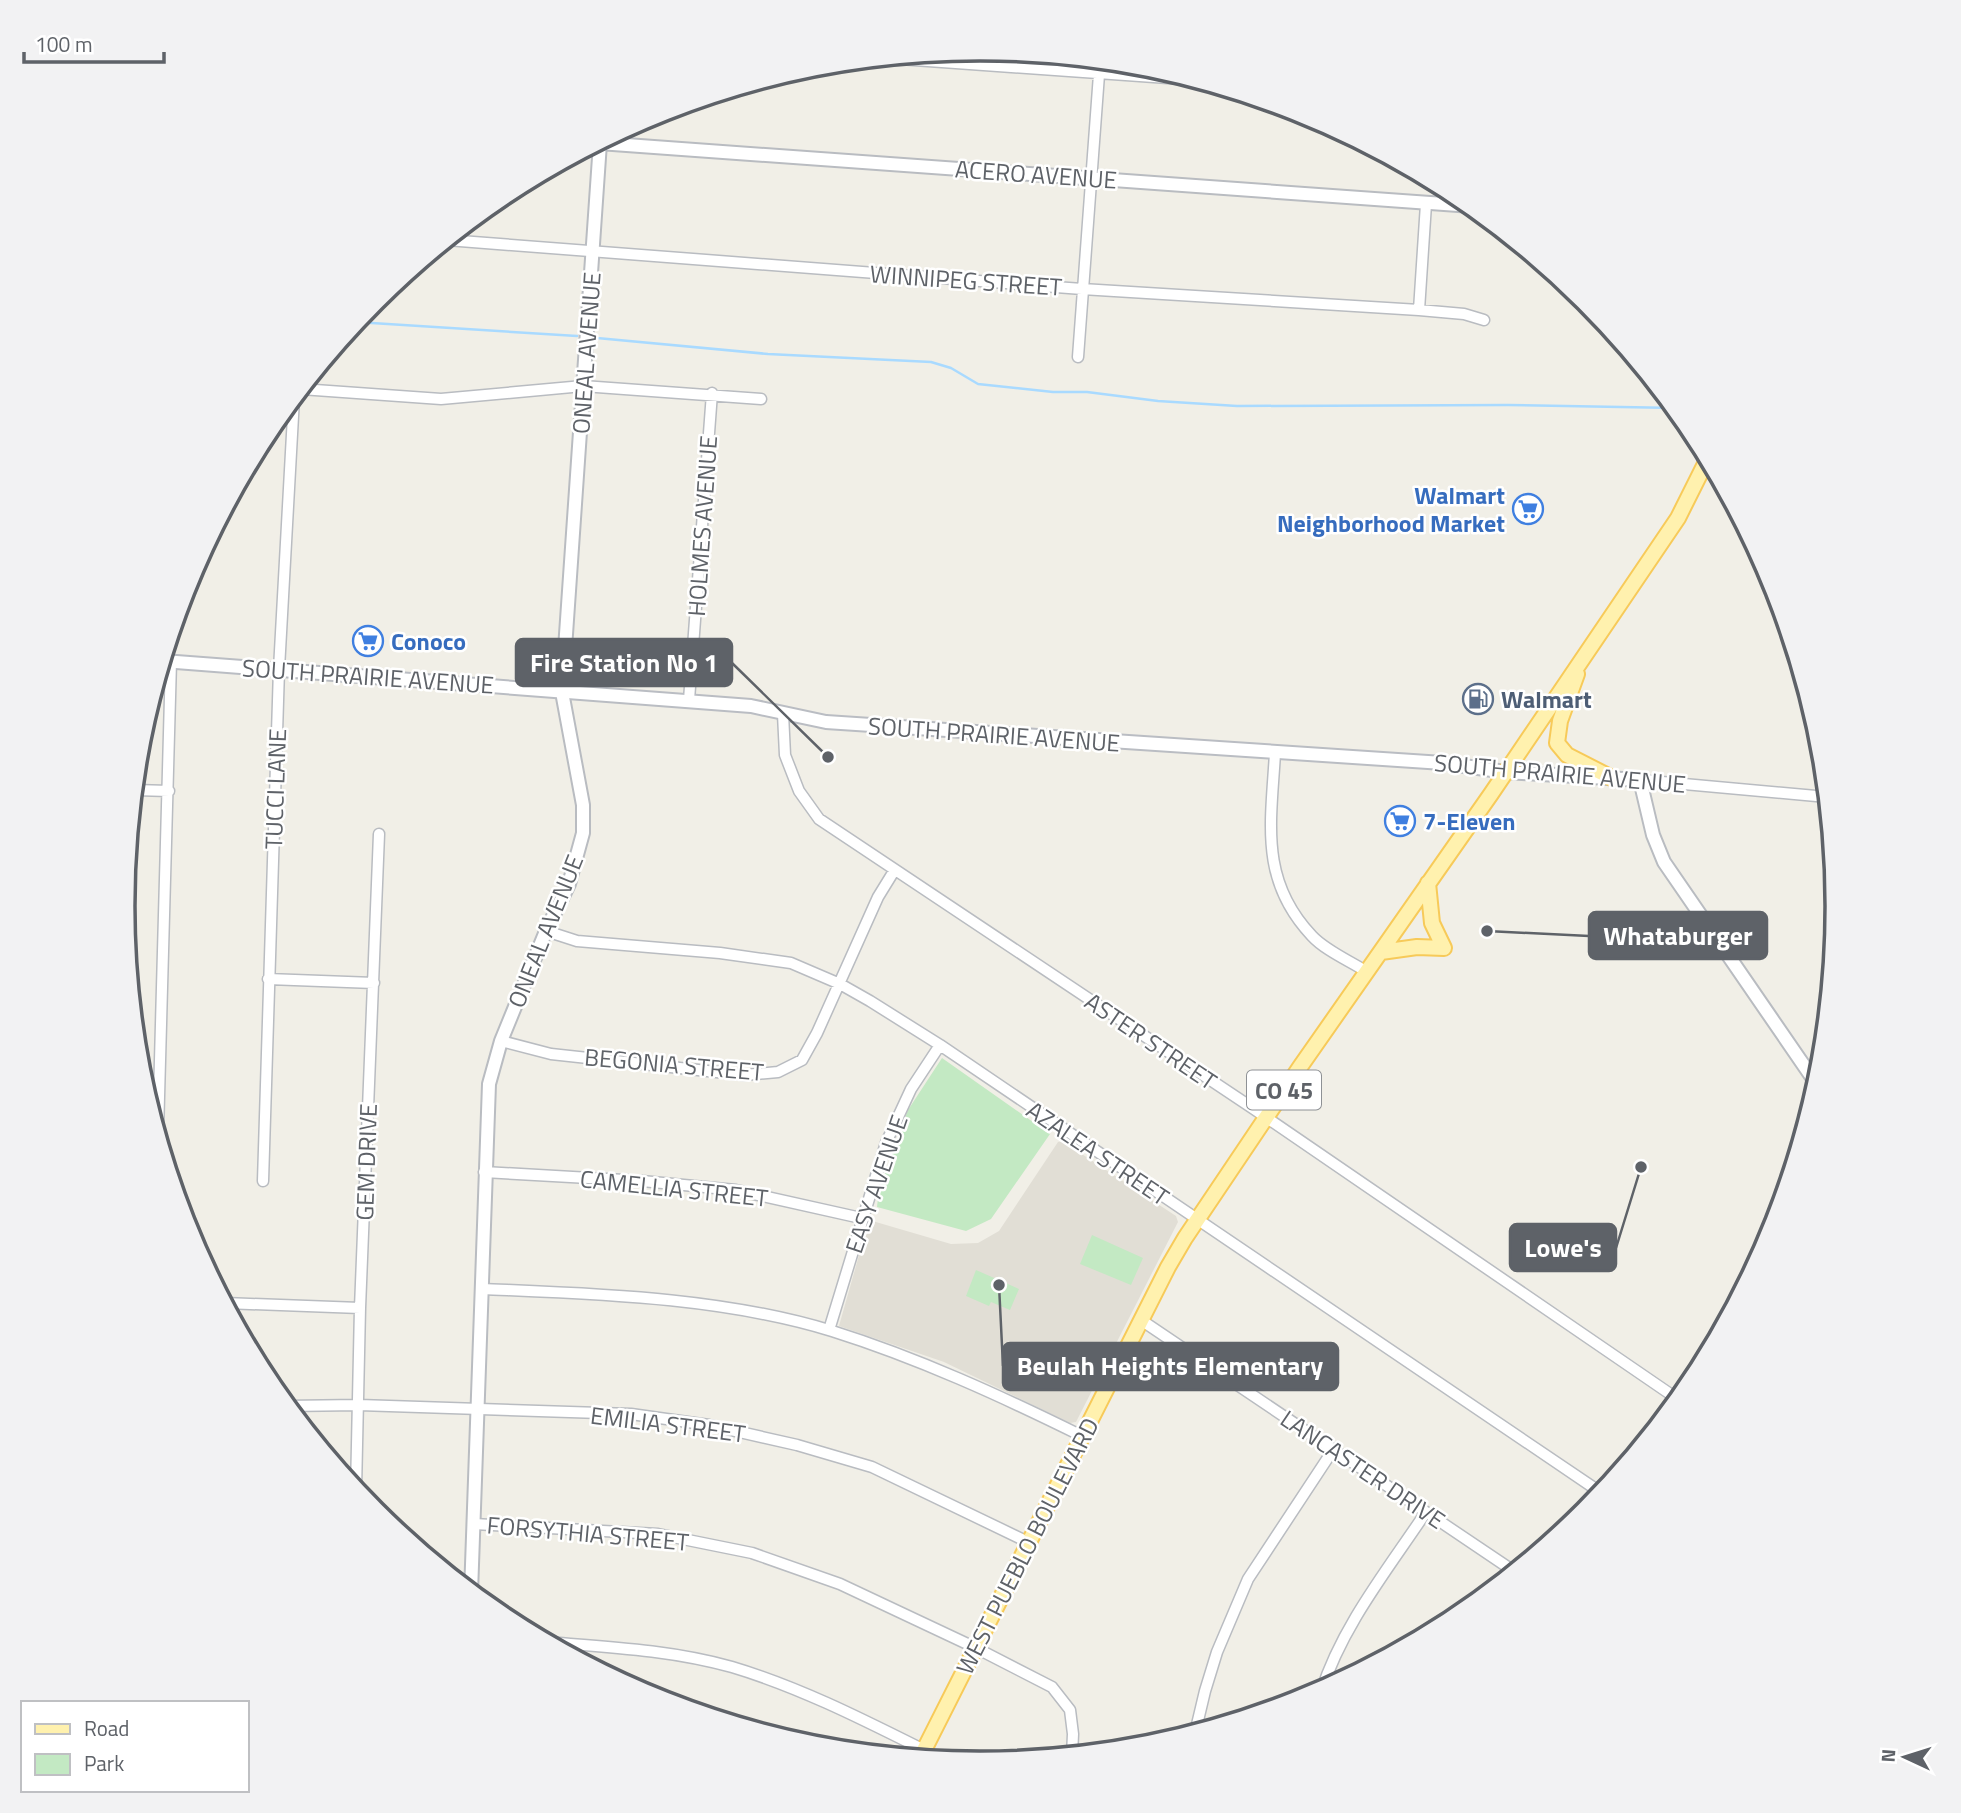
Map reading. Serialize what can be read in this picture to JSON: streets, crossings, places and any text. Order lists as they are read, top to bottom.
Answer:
{
  "streets": {
    "main road": ["CO 45", "WEST PUEBLO BOULEVARD"],
    "street": [
      "ACERO AVENUE",
      "WINNIPEG STREET",
      "ONEAL AVENUE",
      "HOLMES AVENUE",
      "SOUTH PRAIRIE AVENUE",
      "TUCCI LANE",
      "ASTER STREET",
      "BEGONIA STREET",
      "AZALEA STREET",
      "GEM DRIVE",
      "EASY AVENUE",
      "CAMELLIA STREET",
      "EMILIA STREET",
      "LANCASTER DRIVE",
      "FORSYTHIA STREET"
    ]
  },
  "crossings": [
    ["WINNIPEG STREET", "ONEAL AVENUE"],
    ["ONEAL AVENUE", "SOUTH PRAIRIE AVENUE"],
    ["ONEAL AVENUE", "BEGONIA STREET"],
    ["ONEAL AVENUE", "AZALEA STREET"],
    ["ONEAL AVENUE", "CAMELLIA STREET"],
    ["ONEAL AVENUE", "EMILIA STREET"],
    ["ONEAL AVENUE", "FORSYTHIA STREET"],
    ["HOLMES AVENUE", "SOUTH PRAIRIE AVENUE"],
    ["SOUTH PRAIRIE AVENUE", "TUCCI LANE"],
    ["SOUTH PRAIRIE AVENUE", "ASTER STREET"],
    ["SOUTH PRAIRIE AVENUE", "WEST PUEBLO BOULEVARD"],
    ["ASTER STREET", "BEGONIA STREET"],
    ["ASTER STREET", "WEST PUEBLO BOULEVARD"],
    ["BEGONIA STREET", "AZALEA STREET"],
    ["AZALEA STREET", "EASY AVENUE"],
    ["AZALEA STREET", "WEST PUEBLO BOULEVARD"],
    ["GEM DRIVE", "EMILIA STREET"],
    ["EASY AVENUE", "CAMELLIA STREET"],
    ["EMILIA STREET", "WEST PUEBLO BOULEVARD"],
    ["LANCASTER DRIVE", "WEST PUEBLO BOULEVARD"],
    ["FORSYTHIA STREET", "WEST PUEBLO BOULEVARD"]
  ],
  "places": {
    "supermarket": ["Walmart Neighborhood Market", "Conoco", "7-Eleven"],
    "fuel station": ["Walmart"],
    "other": [
      "Fire Station No 1",
      "Whataburger",
      "Lowe's",
      "Beulah Heights Elementary"
    ]
  },
  "legend": ["Road", "Park"],
  "scale_bar": "100 m",
  "north": "left"
}
